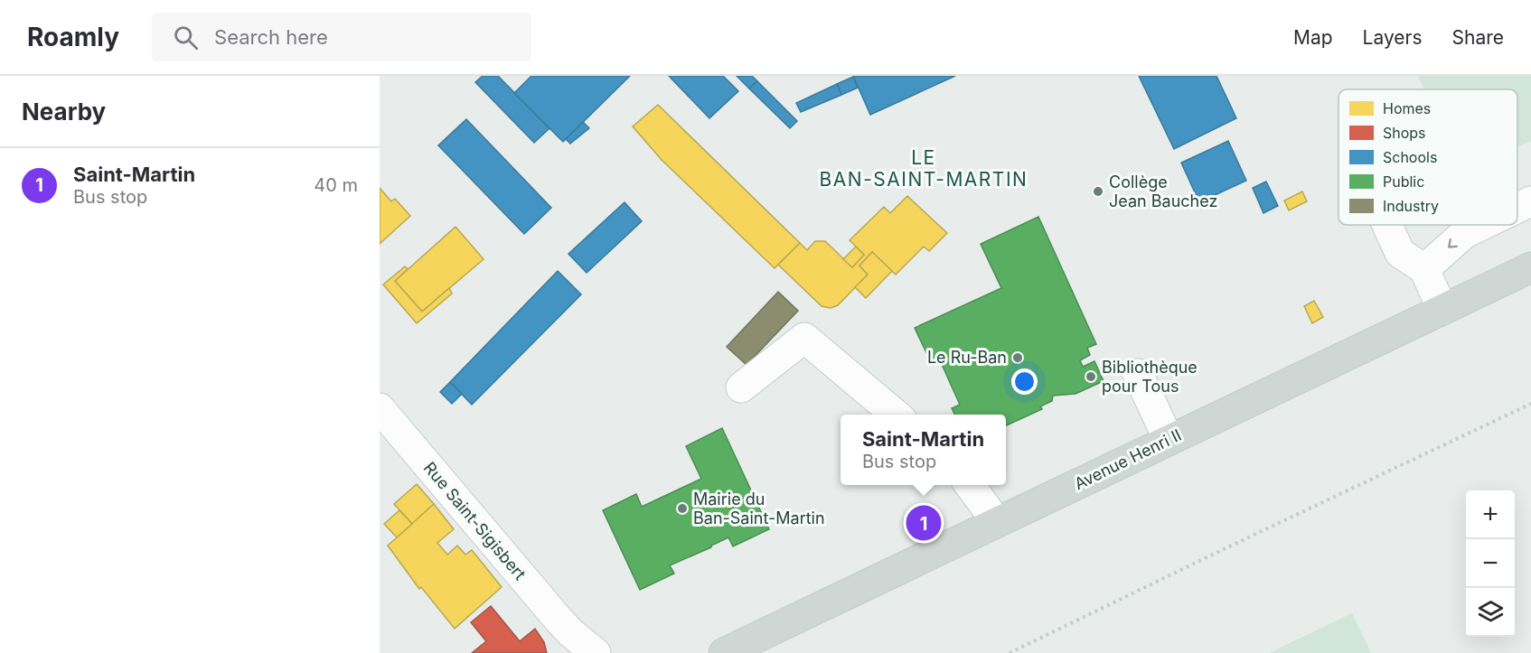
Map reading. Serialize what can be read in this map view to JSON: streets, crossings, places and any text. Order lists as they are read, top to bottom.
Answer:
{
  "streets": {
    "main road": ["Avenue Henri II"],
    "street": ["Rue Saint-Sigisbert"]
  },
  "districts": ["LE BAN-SAINT-MARTIN"],
  "places": [
    "Collège Jean Bauchez",
    "Le Ru-Ban",
    "Bibliothèque pour Tous",
    "Mairie du Ban-Saint-Martin"
  ],
  "legend": [
    "Homes",
    "Shops",
    "Schools",
    "Public",
    "Industry"
  ],
  "page": {
    "header": "Roamly",
    "search": "Search here",
    "nav": ["Map", "Layers", "Share"],
    "heading": "Nearby",
    "list": [
      {
        "mark": "1",
        "name": "Saint-Martin",
        "note": "Bus stop",
        "value": "40 m"
      }
    ],
    "popup": ["Saint-Martin", "Bus stop"],
    "map_buttons": ["+", "−"],
    "pins": "1"
  }
}
